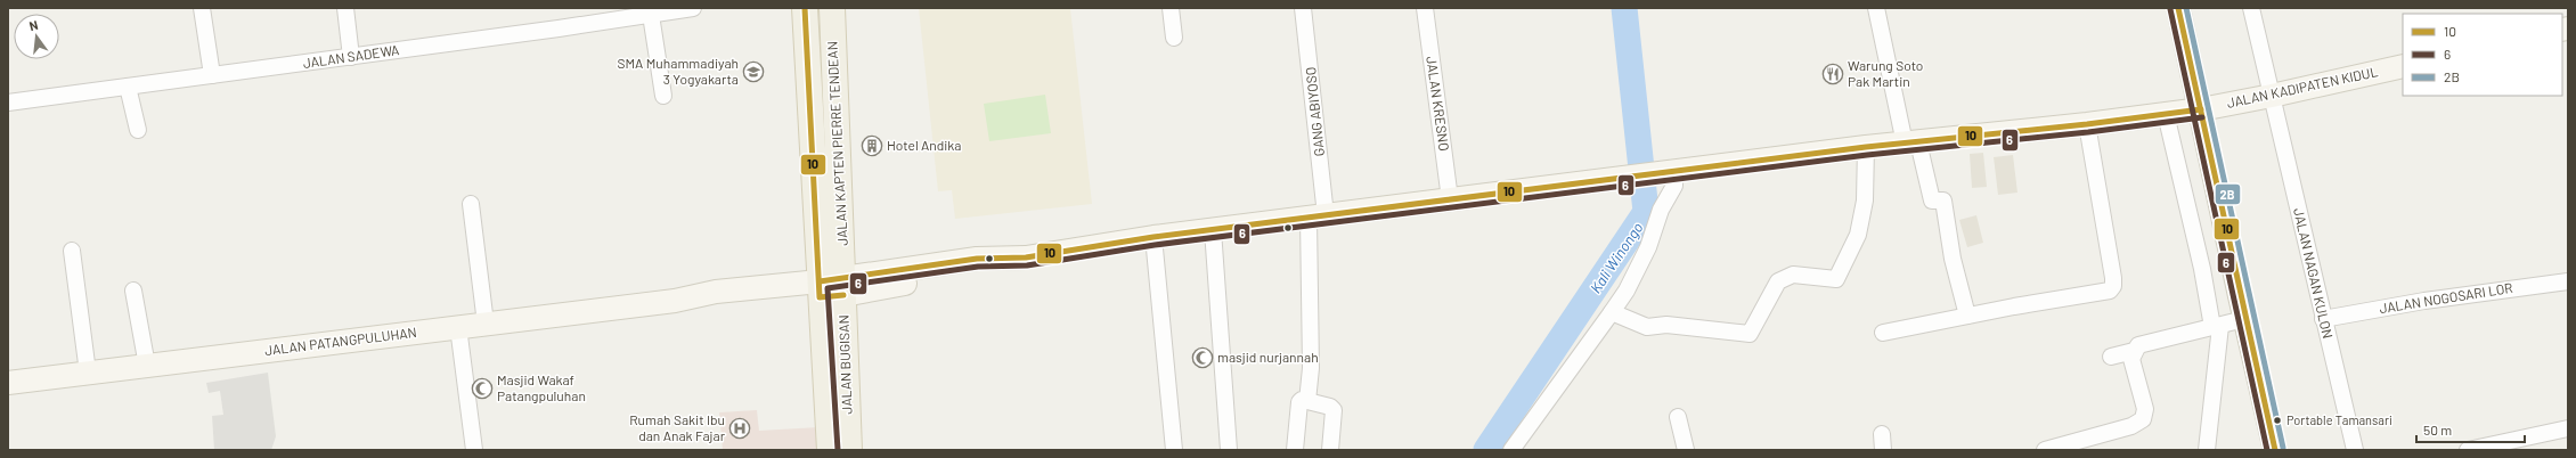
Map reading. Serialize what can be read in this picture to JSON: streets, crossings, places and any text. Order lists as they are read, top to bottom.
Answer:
{
  "streets": {
    "main road": ["JALAN KAPTEN PIERRE TENDEAN", "JALAN BUGISAN"],
    "street": [
      "JALAN SADEWA",
      "JALAN KADIPATEN KIDUL",
      "JALAN KRESNO",
      "GANG ABIYOSO",
      "JALAN NAGAN KULON",
      "JALAN NOGOSARI LOR",
      "JALAN PATANGPULUHAN"
    ]
  },
  "crossings": [
    ["JALAN KADIPATEN KIDUL", "JALAN KRESNO"],
    ["JALAN KADIPATEN KIDUL", "JALAN NAGAN KULON"],
    ["JALAN KADIPATEN KIDUL", "JALAN PATANGPULUHAN"],
    ["JALAN KRESNO", "JALAN PATANGPULUHAN"],
    ["GANG ABIYOSO", "JALAN PATANGPULUHAN"],
    ["JALAN KAPTEN PIERRE TENDEAN", "JALAN PATANGPULUHAN"],
    ["JALAN KAPTEN PIERRE TENDEAN", "JALAN BUGISAN"],
    ["JALAN NAGAN KULON", "JALAN NOGOSARI LOR"],
    ["JALAN PATANGPULUHAN", "JALAN BUGISAN"]
  ],
  "water": ["Kali Winongo"],
  "places": {
    "school or university": ["SMA Muhammadiyah 3 Yogyakarta"],
    "restaurant": ["Warung Soto Pak Martin"],
    "building": ["Hotel Andika"],
    "mosque": ["masjid nurjannah", "Masjid Wakaf Patangpuluhan"],
    "other": ["Portable Tamansari"],
    "hospital": ["Rumah Sakit Ibu dan Anak Fajar"]
  },
  "lines": ["transit line 10", "transit line 2B", "transit line 6"],
  "legend": ["10", "6", "2B"],
  "scale_bar": "50 m",
  "north": "top"
}
